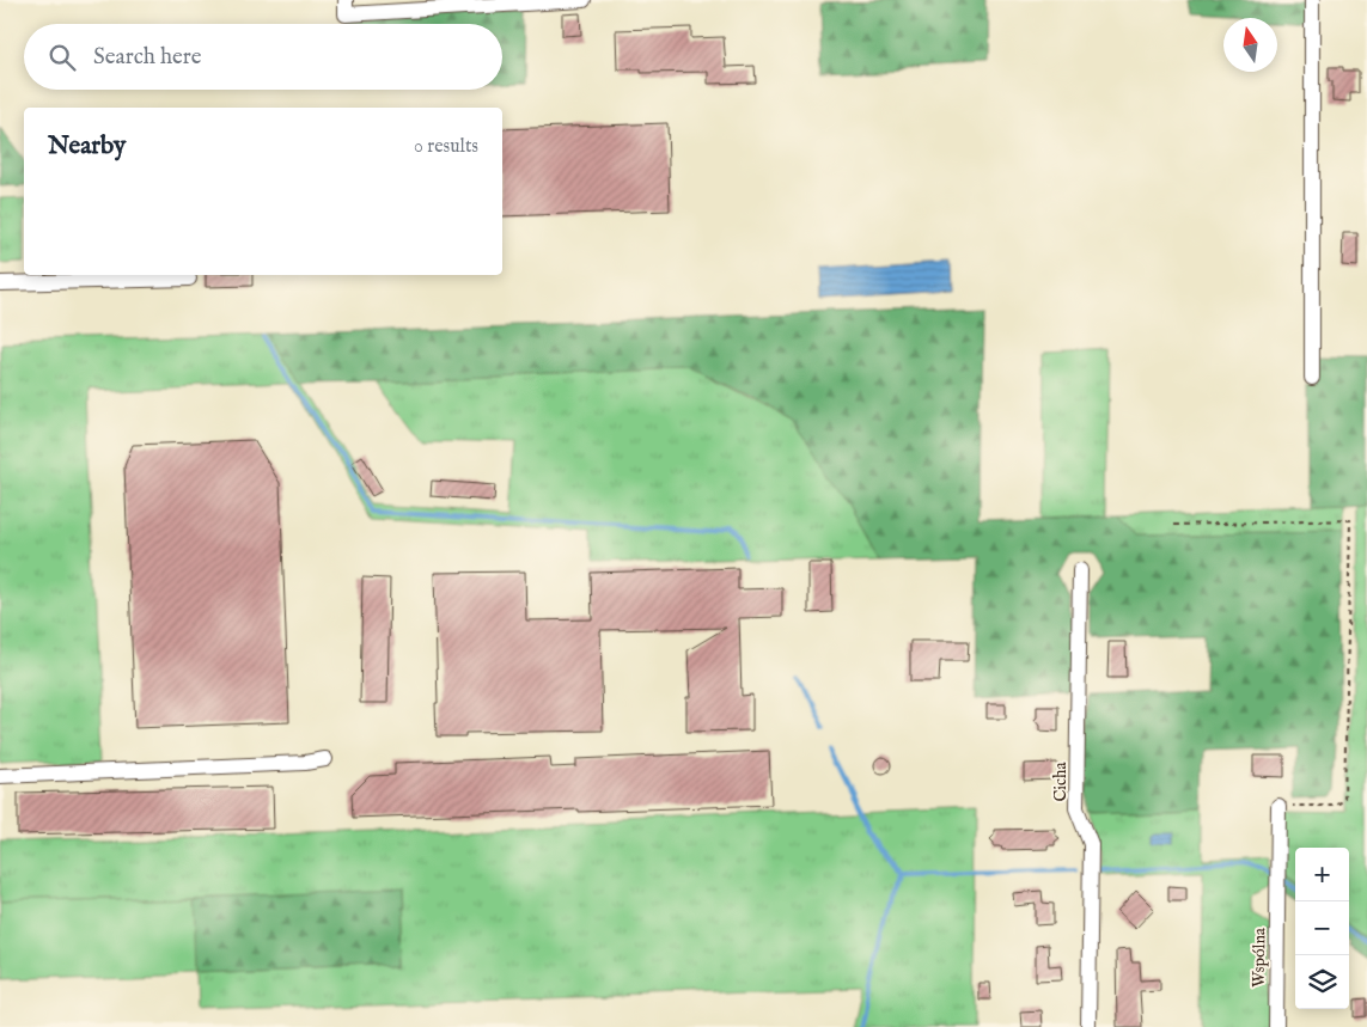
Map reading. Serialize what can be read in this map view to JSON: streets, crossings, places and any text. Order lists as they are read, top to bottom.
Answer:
{
  "streets": {
    "street": ["Cicha", "Wspólna"]
  },
  "north": "top",
  "page": {
    "search": "Search here",
    "heading": ["Nearby", "0 results"],
    "map_buttons": ["+", "−"]
  }
}
